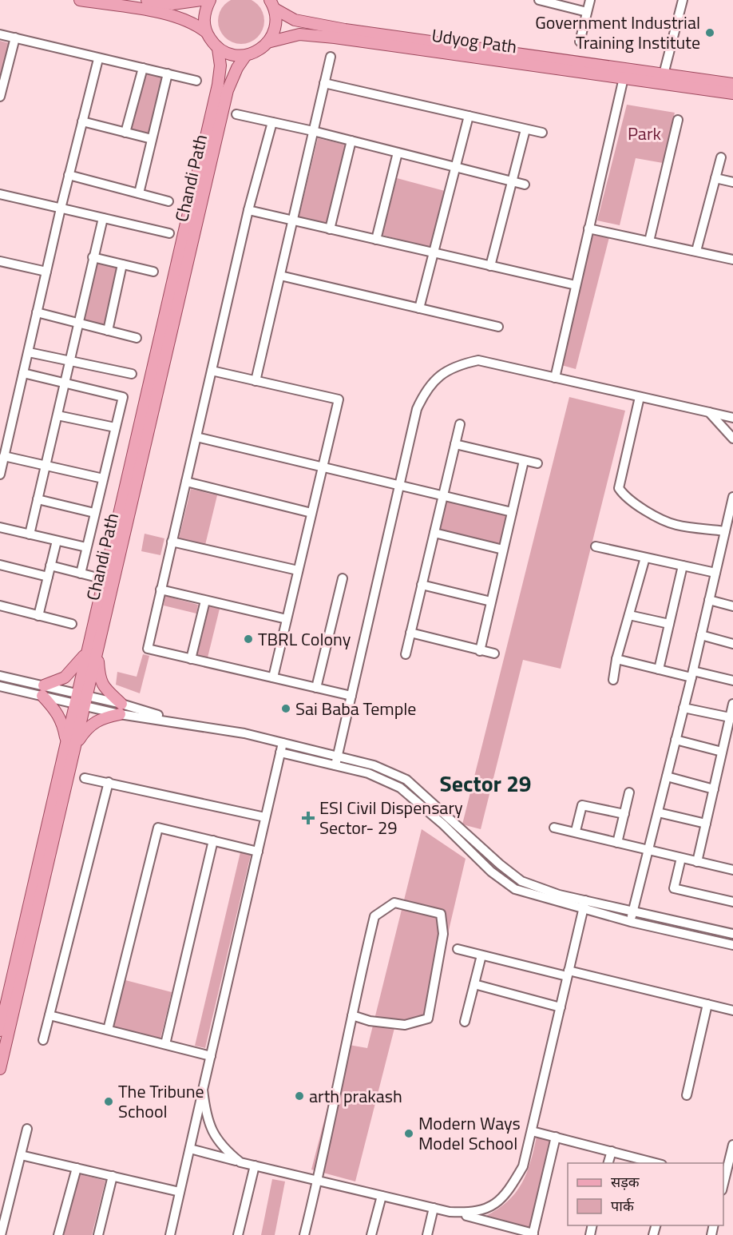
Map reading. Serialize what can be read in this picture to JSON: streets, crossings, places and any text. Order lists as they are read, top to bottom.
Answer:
{
  "streets": {
    "main road": ["Udyog Path", "Chandi Path"]
  },
  "crossings": [
    ["Udyog Path", "Chandi Path"]
  ],
  "districts": ["Sector 29"],
  "parks": ["Park"],
  "places": {
    "other": [
      "Government Industrial Training Institute",
      "TBRL Colony",
      "Sai Baba Temple",
      "arth prakash",
      "The Tribune School",
      "Modern Ways Model School"
    ],
    "health": ["ESI Civil Dispensary Sector- 29"]
  },
  "legend": ["सड़क", "पार्क"]
}
